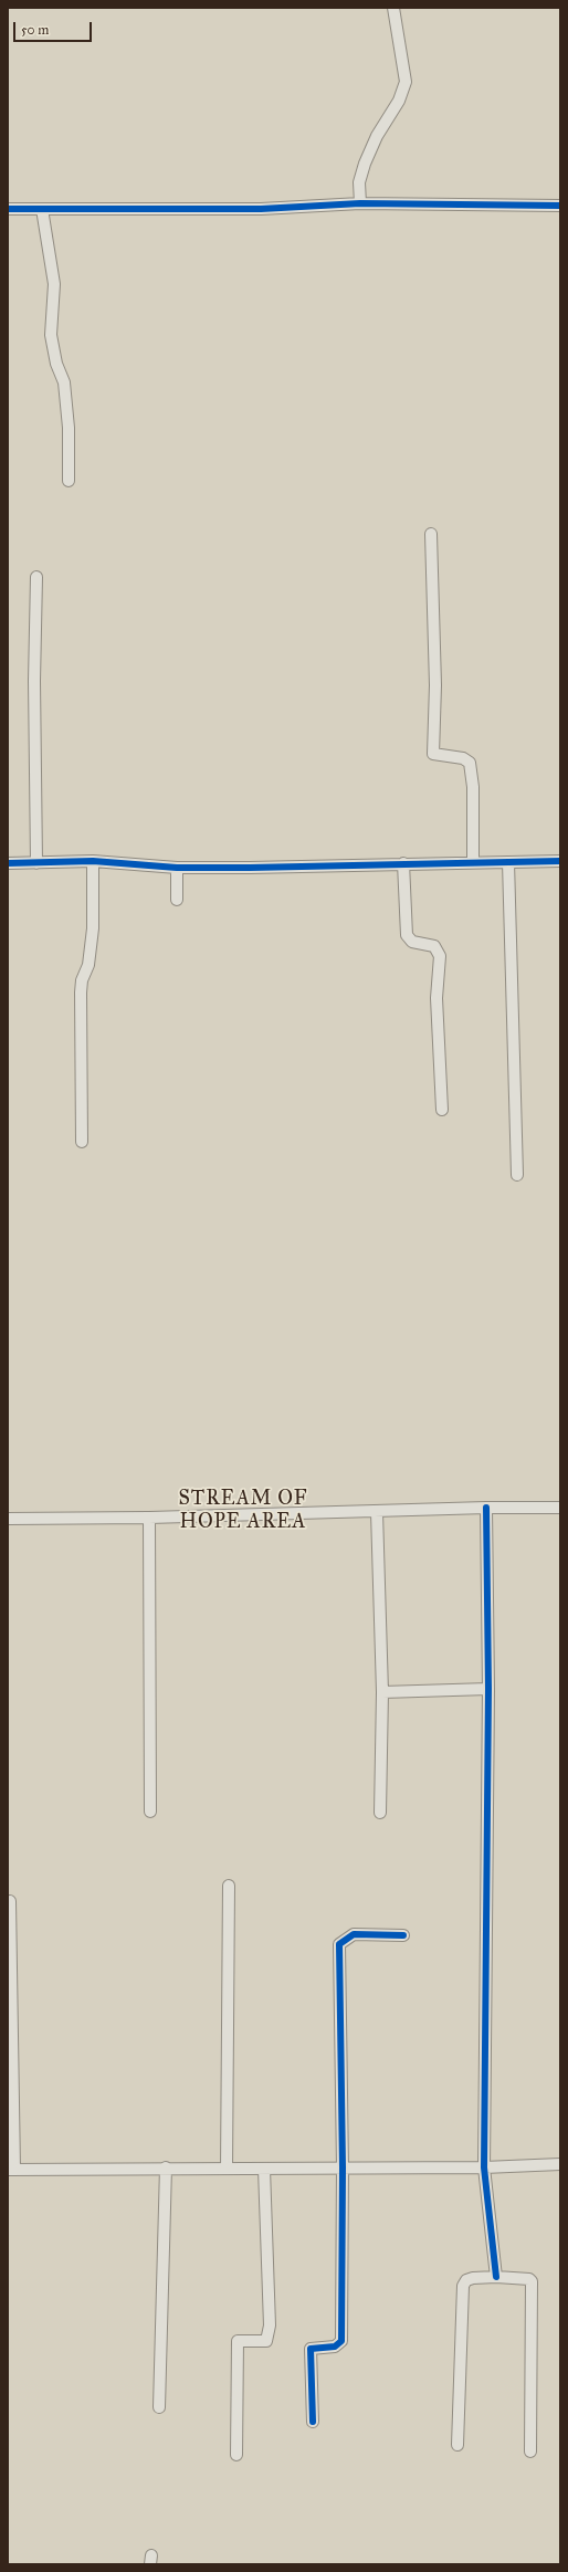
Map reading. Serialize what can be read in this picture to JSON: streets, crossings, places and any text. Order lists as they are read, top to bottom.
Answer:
{
  "districts": ["STREAM OF HOPE AREA"],
  "scale_bar": "50 m"
}
